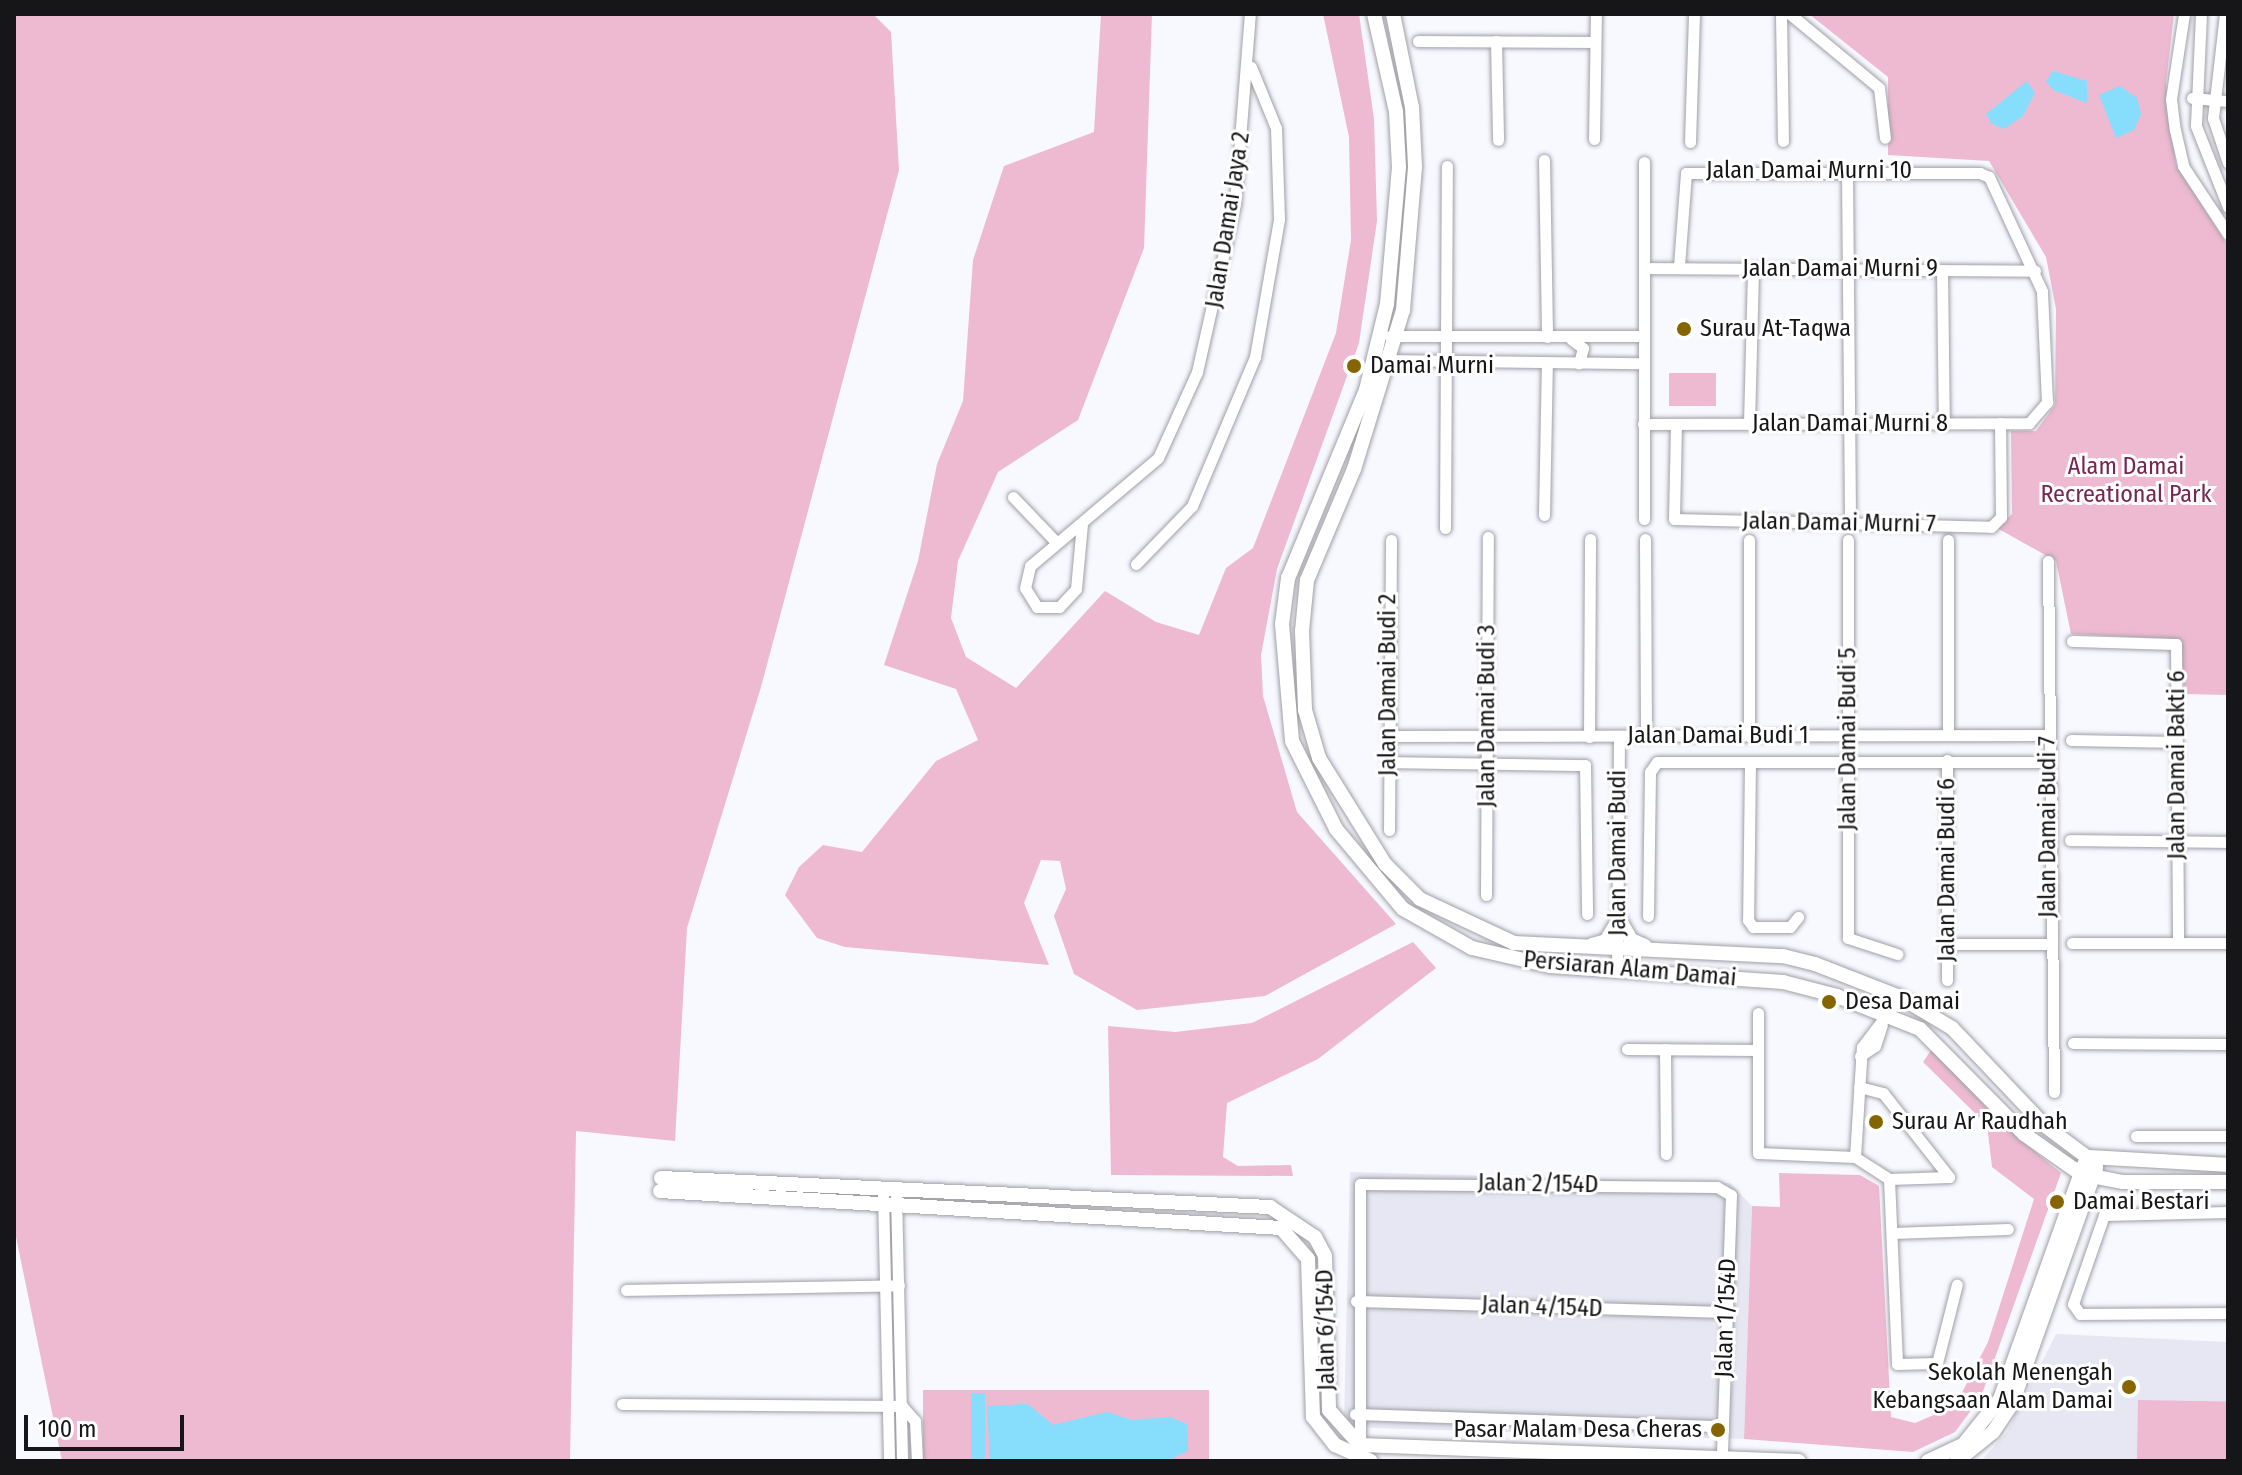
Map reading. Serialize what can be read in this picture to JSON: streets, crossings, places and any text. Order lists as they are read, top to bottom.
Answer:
{
  "streets": {
    "street": [
      "Jalan Damai Murni 10",
      "Jalan Damai Jaya 2",
      "Jalan Damai Murni 9",
      "Jalan Damai Murni 8",
      "Jalan Damai Murni 7",
      "Jalan Damai Budi 2",
      "Jalan Damai Budi 3",
      "Jalan Damai Budi 1",
      "Jalan Damai Budi 5",
      "Jalan Damai Bakti 6",
      "Jalan Damai Budi 7",
      "Jalan Damai Budi",
      "Jalan Damai Budi 6",
      "Persiaran Alam Damai",
      "Jalan 2/154D",
      "Jalan 4/154D",
      "Jalan 1/154D",
      "Jalan 6/154D"
    ]
  },
  "crossings": [
    ["Jalan Damai Murni 10", "Jalan Damai Murni 9"],
    ["Jalan Damai Murni 10", "Jalan Damai Murni 8"],
    ["Jalan Damai Murni 9", "Jalan Damai Murni 8"],
    ["Jalan Damai Murni 8", "Jalan Damai Murni 7"],
    ["Jalan Damai Budi 2", "Jalan Damai Budi 1"],
    ["Jalan Damai Budi 2", "Jalan Damai Budi"],
    ["Jalan Damai Budi 3", "Jalan Damai Budi 1"],
    ["Jalan Damai Budi 3", "Jalan Damai Budi"],
    ["Jalan Damai Budi 1", "Jalan Damai Budi 5"],
    ["Jalan Damai Budi 1", "Jalan Damai Budi 7"],
    ["Jalan Damai Budi 1", "Jalan Damai Budi"],
    ["Jalan Damai Budi", "Persiaran Alam Damai"],
    ["Jalan 2/154D", "Jalan 4/154D"],
    ["Jalan 2/154D", "Jalan 1/154D"],
    ["Jalan 4/154D", "Jalan 1/154D"]
  ],
  "parks": ["Alam Damai Recreational Park"],
  "places": [
    "Surau At-Taqwa",
    "Damai Murni",
    "Desa Damai",
    "Surau Ar Raudhah",
    "Damai Bestari",
    "Sekolah Menengah Kebangsaan Alam Damai",
    "Pasar Malam Desa Cheras"
  ],
  "scale_bar": "100 m"
}
